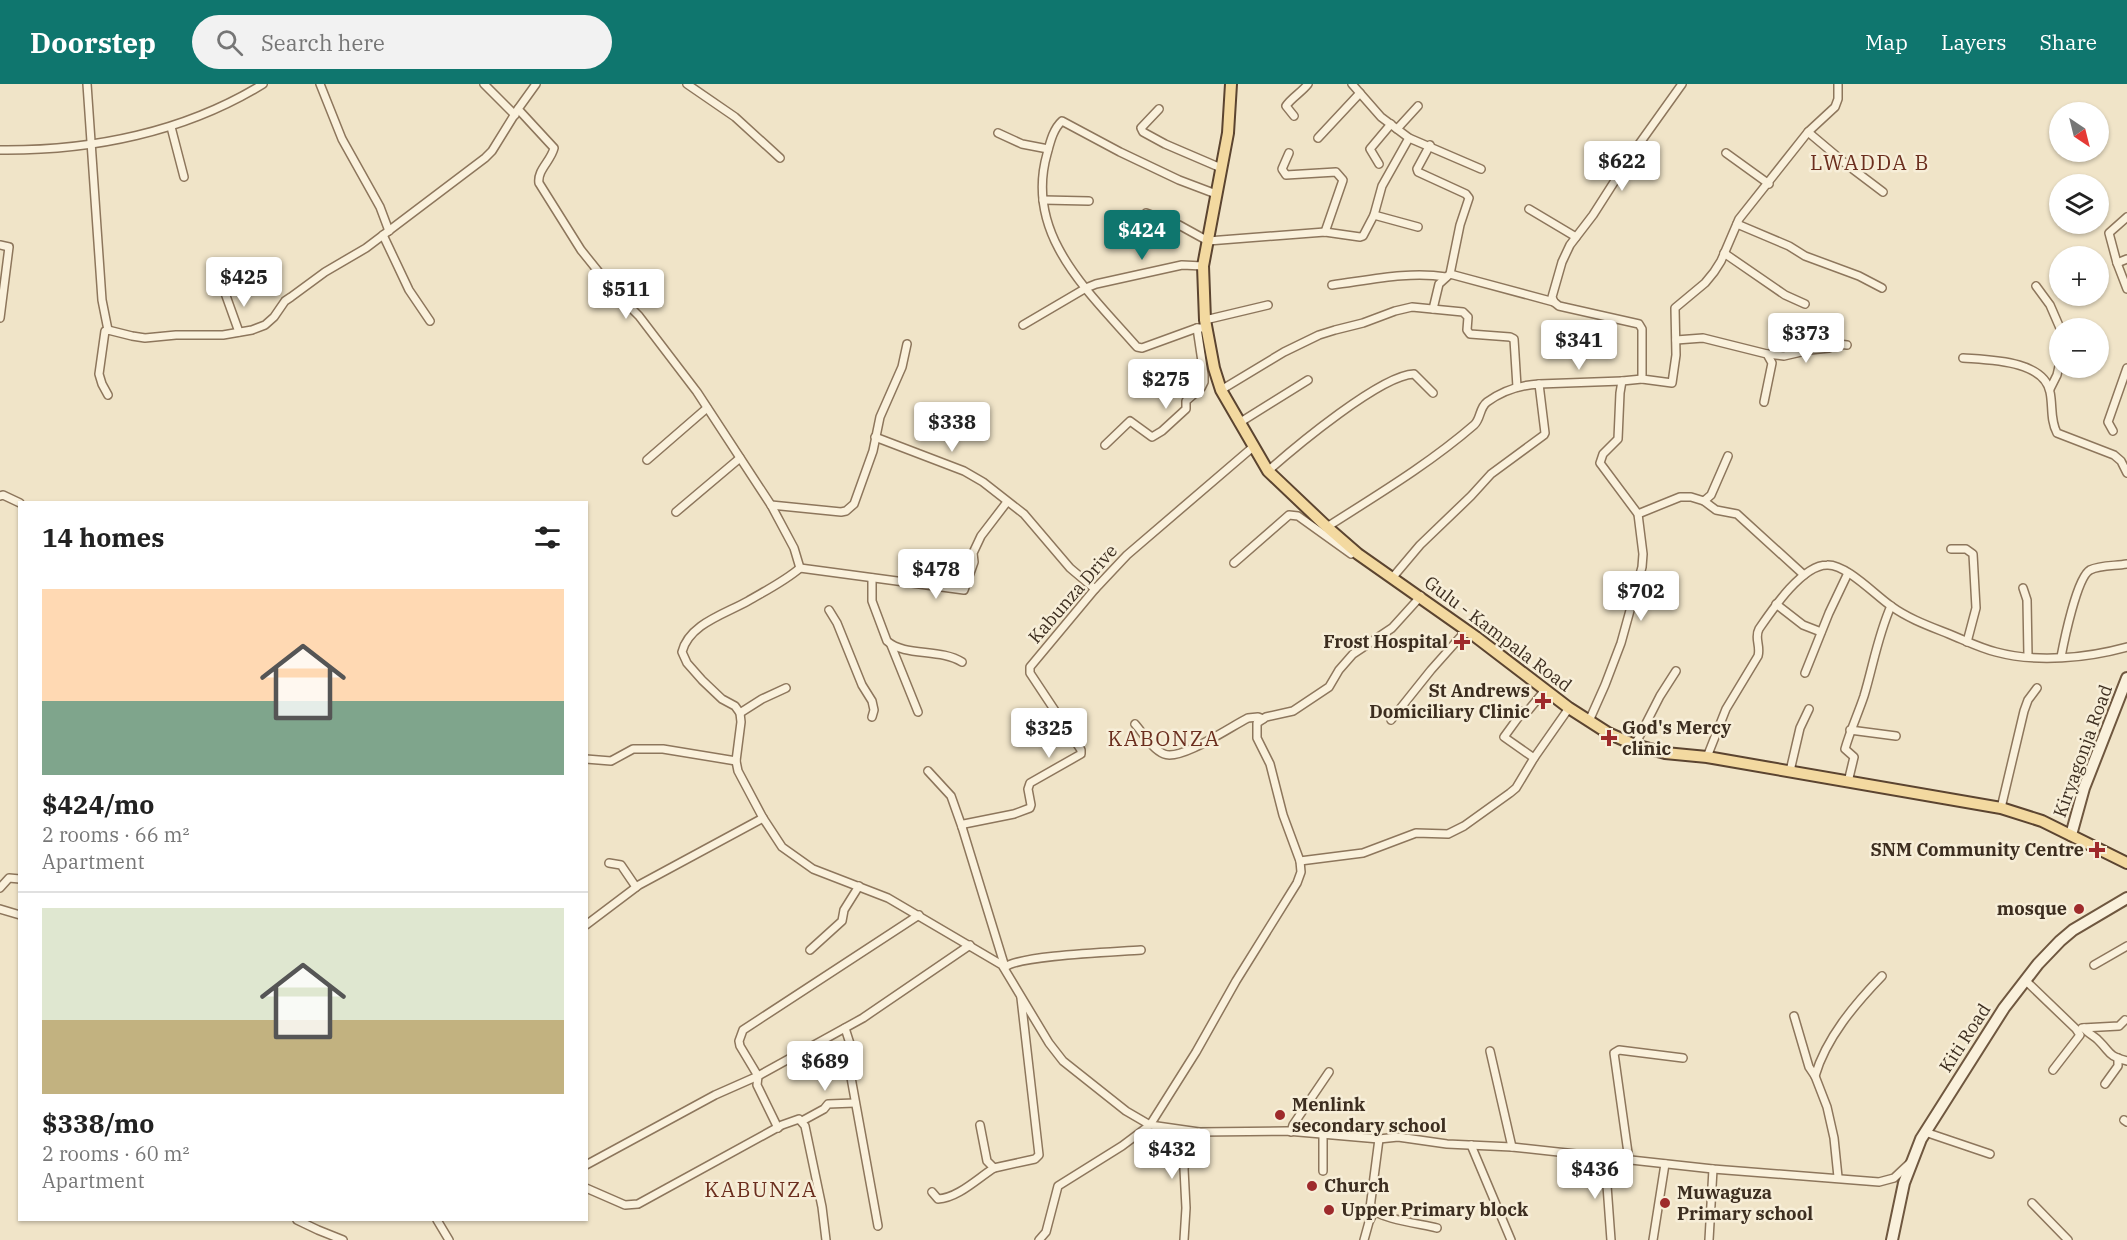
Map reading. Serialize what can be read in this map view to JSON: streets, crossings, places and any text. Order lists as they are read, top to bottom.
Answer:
{
  "streets": {
    "main road": ["Gulu - Kampala Road"],
    "street": ["Kabunza Drive", "Kiryagonja Road", "Kiti Road"]
  },
  "crossings": [
    ["Kabunza Drive", "Gulu - Kampala Road"],
    ["Gulu - Kampala Road", "Kiryagonja Road"]
  ],
  "districts": ["LWADDA B", "KABONZA", "KABUNZA"],
  "places": {
    "health": [
      "Frost Hospital",
      "St Andrews Domiciliary Clinic",
      "God's Mercy clinic",
      "SNM Community Centre"
    ],
    "other": [
      "mosque",
      "Menlink secondary school",
      "Church",
      "Muwaguza Primary school",
      "Upper Primary block"
    ]
  },
  "north": "bottom right",
  "page": {
    "header": "Doorstep",
    "search": "Search here",
    "nav": ["Map", "Layers", "Share"],
    "map_buttons": ["+", "−"],
    "price": [
      "$622",
      "$424",
      "$425",
      "$511",
      "$373",
      "$341",
      "$275",
      "$338",
      "$478",
      "$702",
      "$325",
      "$689",
      "$432",
      "$436"
    ],
    "heading": "14 homes",
    "list": [
      {
        "name": "$424/mo",
        "note": "2 rooms · 66 m² · Apartment"
      },
      {
        "name": "$338/mo",
        "note": "2 rooms · 60 m² · Apartment"
      }
    ]
  }
}
